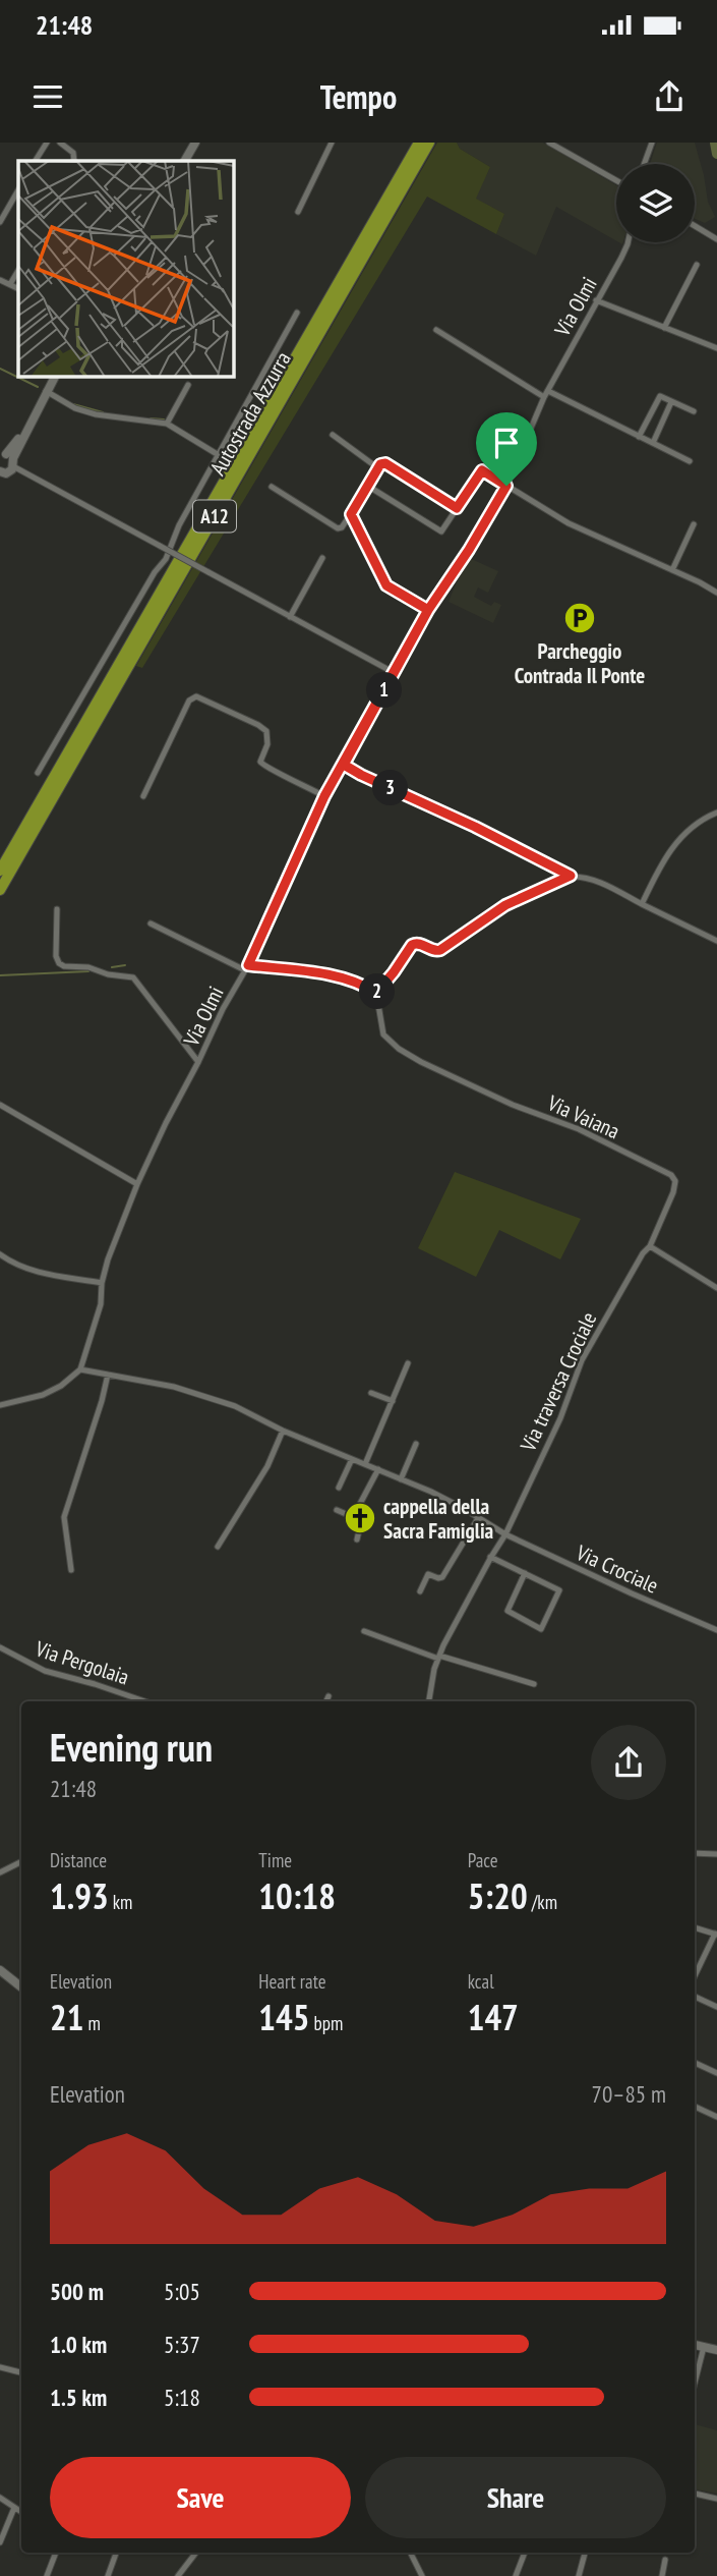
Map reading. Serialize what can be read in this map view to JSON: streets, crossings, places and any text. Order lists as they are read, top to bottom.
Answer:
{
  "streets": {
    "highway": ["Autostrada Azzurra", "A12"],
    "street": [
      "Via Olmi",
      "Via Vaiana",
      "Via traversa Crociale",
      "Via Crociale",
      "Via Pergolaia"
    ]
  },
  "crossings": [
    ["Via Olmi", "Via Crociale"],
    ["Via Vaiana", "Via traversa Crociale"],
    ["Via traversa Crociale", "Via Crociale"]
  ],
  "places": {
    "parking": ["Parcheggio Contrada Il Ponte"],
    "church": ["cappella della Sacra Famiglia"]
  },
  "page": {
    "status": "21:48",
    "header": "Tempo",
    "pins": ["1", "3", "2"],
    "heading": ["Evening run", "21:48"],
    "stats": [
      ["Distance", "1.93 km"],
      ["Time", "10:18"],
      ["Pace", "5:20 /km"],
      ["Elevation", "21 m"],
      ["Heart rate", "145 bpm"],
      ["kcal", "147"]
    ],
    "chart": ["Elevation", "70–85 m"],
    "list": [
      {
        "name": "500 m",
        "note": "5:05"
      },
      {
        "name": "1.0 km",
        "note": "5:37"
      },
      {
        "name": "1.5 km",
        "note": "5:18"
      }
    ],
    "buttons": ["Save", "Share"]
  }
}
